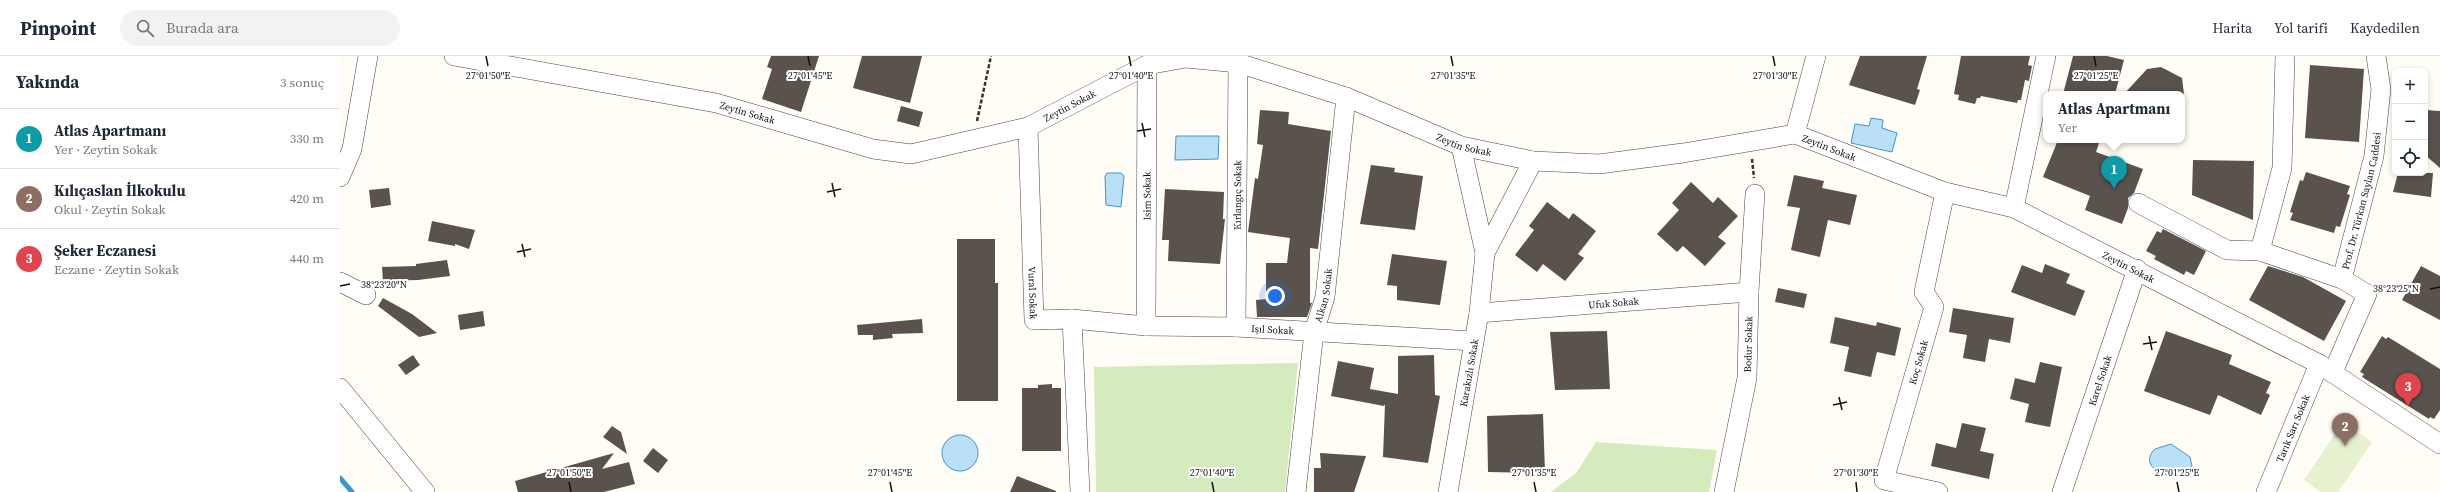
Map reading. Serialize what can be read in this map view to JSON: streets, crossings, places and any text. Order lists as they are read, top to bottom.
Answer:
{
  "streets": {
    "street": [
      "Zeytin Sokak",
      "Kırlangıç Sokak",
      "Isim Sokak",
      "Prof. Dr. Türkan Saylan Caddesi",
      "Vural Sokak",
      "Alkan Sokak",
      "Ufuk Sokak",
      "Işıl Sokak",
      "Bodur Sokak",
      "Koç Sokak",
      "Karakızlı Sokak",
      "Karel Sokak",
      "Tarık Sarı Sokak"
    ]
  },
  "crossings": [
    ["Zeytin Sokak", "Kırlangıç Sokak"],
    ["Zeytin Sokak", "Isim Sokak"],
    ["Zeytin Sokak", "Prof. Dr. Türkan Saylan Caddesi"],
    ["Zeytin Sokak", "Vural Sokak"],
    ["Zeytin Sokak", "Alkan Sokak"],
    ["Zeytin Sokak", "Koç Sokak"],
    ["Zeytin Sokak", "Karakızlı Sokak"],
    ["Zeytin Sokak", "Karel Sokak"],
    ["Zeytin Sokak", "Tarık Sarı Sokak"],
    ["Kırlangıç Sokak", "Işıl Sokak"],
    ["Isim Sokak", "Işıl Sokak"],
    ["Prof. Dr. Türkan Saylan Caddesi", "Tarık Sarı Sokak"],
    ["Vural Sokak", "Işıl Sokak"],
    ["Alkan Sokak", "Işıl Sokak"],
    ["Ufuk Sokak", "Bodur Sokak"],
    ["Ufuk Sokak", "Karakızlı Sokak"],
    ["Işıl Sokak", "Karakızlı Sokak"]
  ],
  "page": {
    "header": "Pinpoint",
    "search": "Burada ara",
    "nav": ["Harita", "Yol tarifi", "Kaydedilen"],
    "heading": ["Yakında", "3 sonuç"],
    "map_buttons": ["+", "−"],
    "popup": ["Atlas Apartmanı", "Yer"],
    "list": [
      {
        "mark": "1",
        "name": "Atlas Apartmanı",
        "note": "Yer · Zeytin Sokak",
        "value": "330 m"
      },
      {
        "mark": "2",
        "name": "Kılıçaslan İlkokulu",
        "note": "Okul · Zeytin Sokak",
        "value": "420 m"
      },
      {
        "mark": "3",
        "name": "Şeker Eczanesi",
        "note": "Eczane · Zeytin Sokak",
        "value": "440 m"
      }
    ],
    "pins": ["1", "3", "2"]
  },
  "coordinates": [
    "27°01'50\"E",
    "27°01'45\"E",
    "27°01'40\"E",
    "27°01'35\"E",
    "27°01'30\"E",
    "27°01'25\"E",
    "38°23'20\"N",
    "38°23'25\"N"
  ]
}
